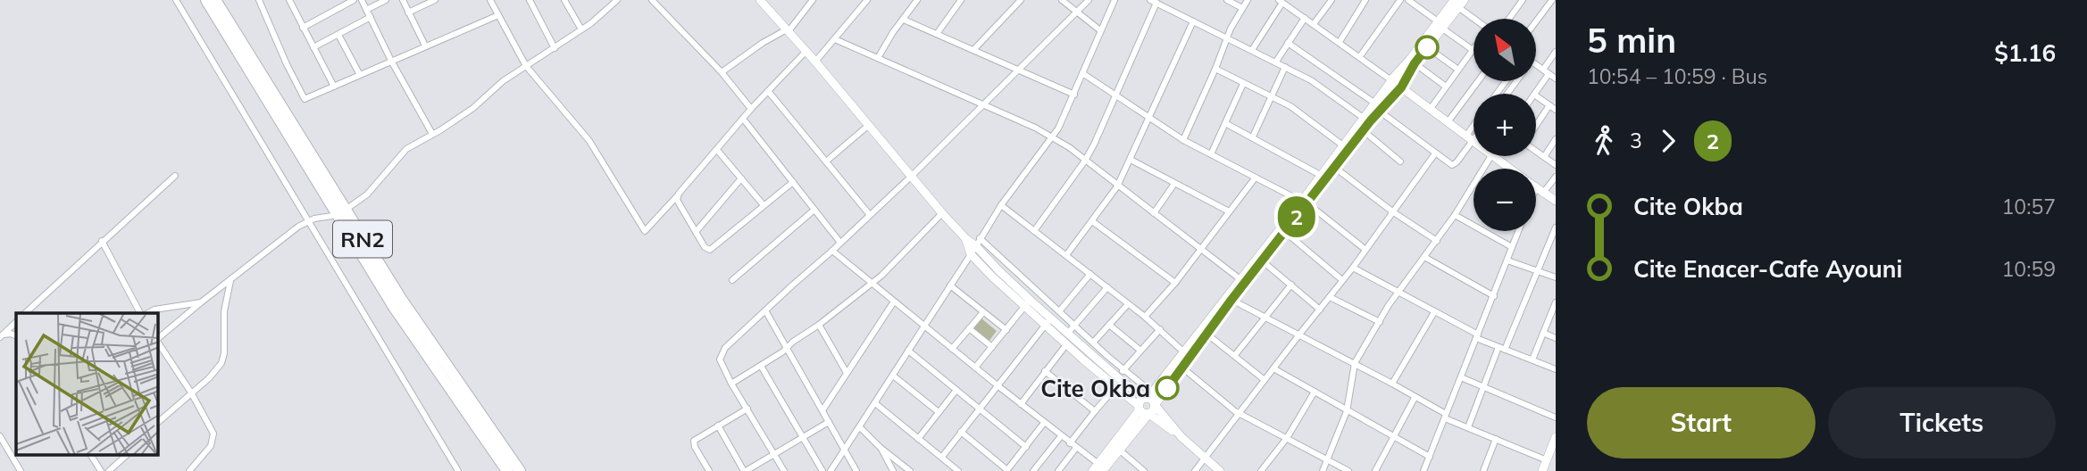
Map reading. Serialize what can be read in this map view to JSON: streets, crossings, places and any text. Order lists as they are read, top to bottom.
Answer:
{
  "streets": {
    "highway": ["RN2"]
  },
  "places": ["Cite Okba"],
  "lines": ["bus line 2"],
  "north": "top left",
  "page": {
    "on_map": "2",
    "heading": ["5 min", "10:54 – 10:59 · Bus", "$1.16"],
    "map_buttons": ["+", "−"],
    "legs": ["3", "2"],
    "list": [
      {
        "name": "Cite Okba",
        "value": "10:57"
      },
      {
        "name": "Cite Enacer-Cafe Ayouni",
        "value": "10:59"
      }
    ],
    "buttons": ["Start", "Tickets"]
  }
}
